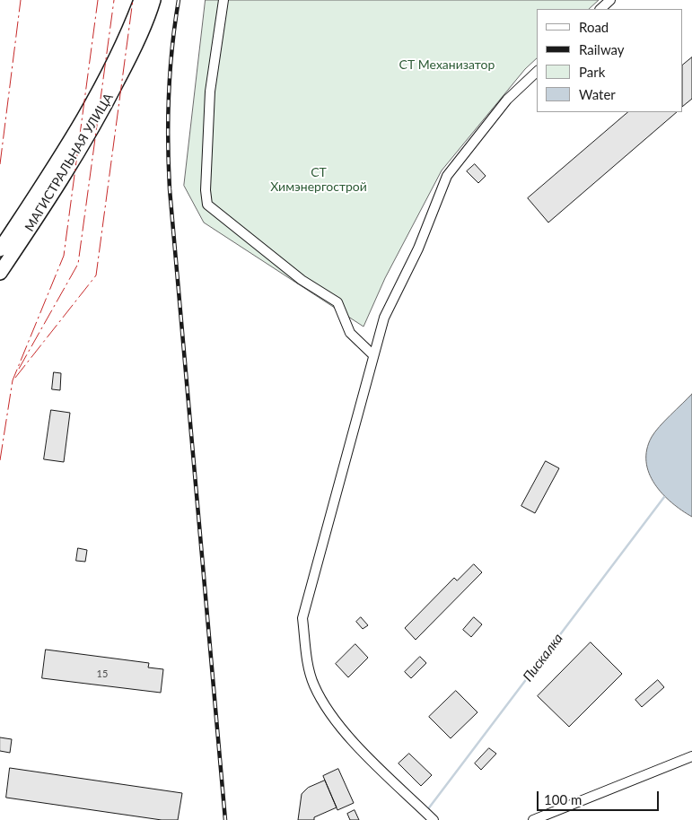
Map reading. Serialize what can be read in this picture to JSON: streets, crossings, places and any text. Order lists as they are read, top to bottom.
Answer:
{
  "streets": {
    "highway": ["МАГИСТРАЛЬНАЯ УЛИЦА"]
  },
  "water": ["Пискалка"],
  "parks": ["СТ Механизатор", "СТ Химэнергострой"],
  "house_numbers": ["15"],
  "legend": [
    "Road",
    "Railway",
    "Park",
    "Water"
  ],
  "scale_bar": "100 m"
}
